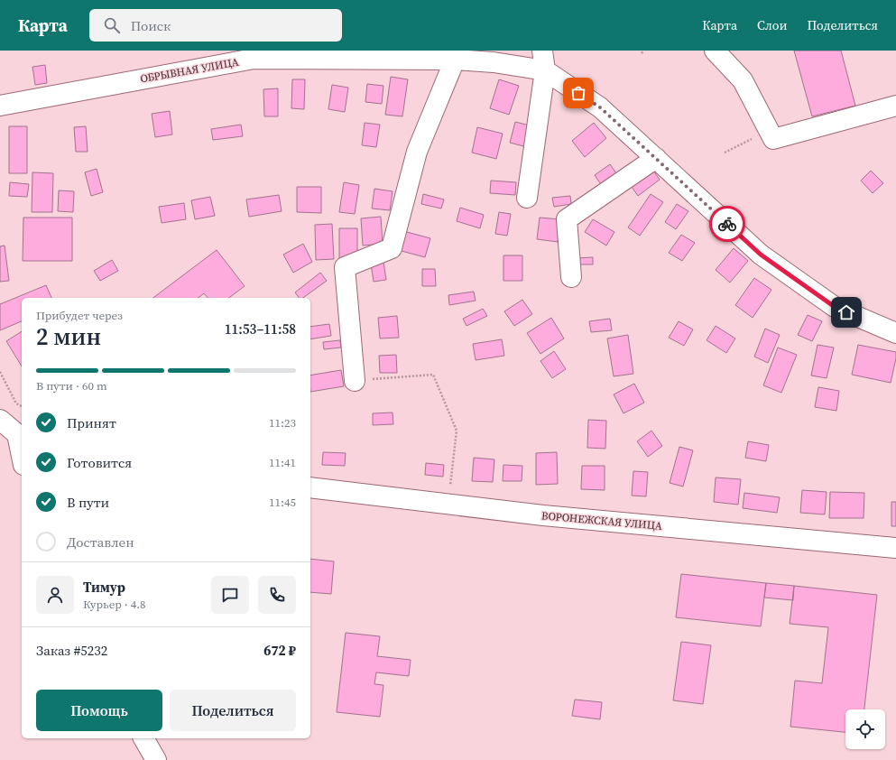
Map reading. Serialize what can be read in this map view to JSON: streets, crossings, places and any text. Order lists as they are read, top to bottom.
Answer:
{
  "streets": {
    "street": ["ОБРЫВНАЯ УЛИЦА", "ВОРОНЕЖСКАЯ УЛИЦА"]
  },
  "page": {
    "header": "Карта",
    "search": "Поиск",
    "nav": ["Карта", "Слои", "Поделиться"],
    "heading": ["2 мин", "Прибудет через", "11:53–11:58"],
    "panel": [
      "Тимур",
      "Курьер · 4.8",
      "Заказ #5232",
      "672 ₽"
    ],
    "bar": "В пути · 60 m",
    "list": [
      ["Принят", "11:23"],
      ["Готовится", "11:41"],
      ["В пути", "11:45"],
      "Доставлен"
    ],
    "buttons": ["Помощь", "Поделиться"]
  }
}
